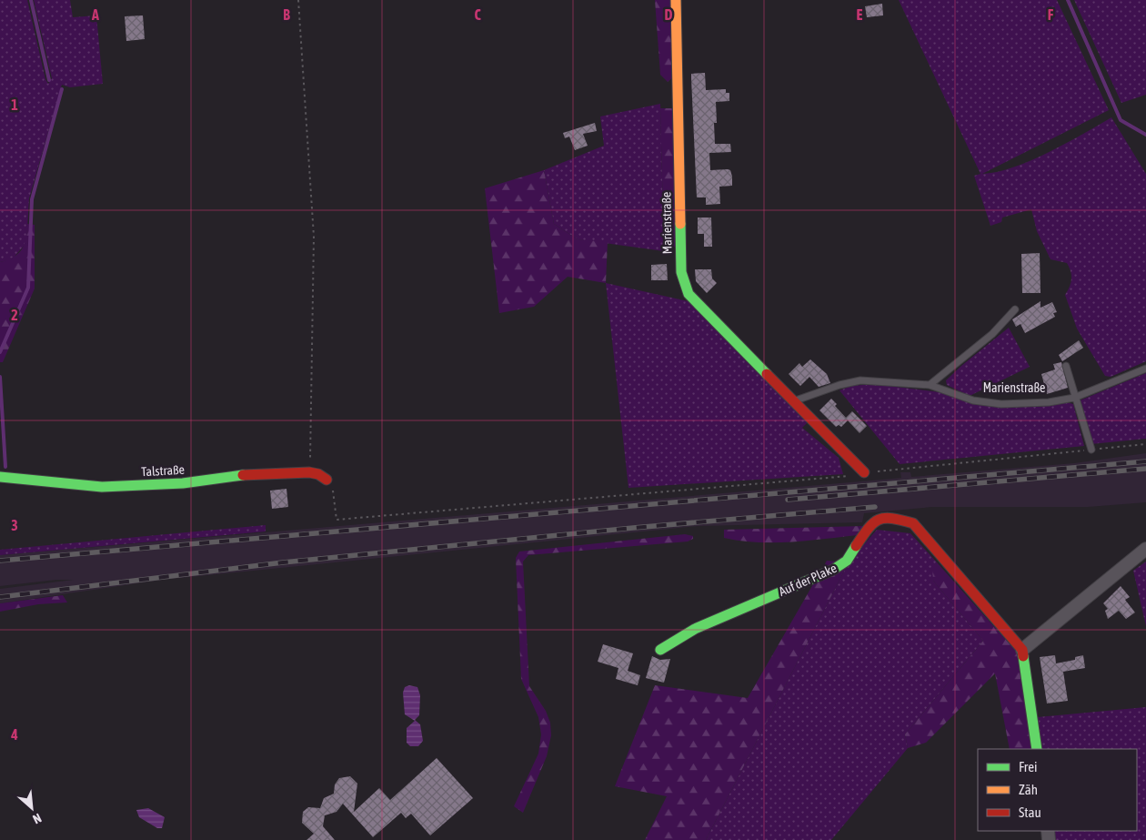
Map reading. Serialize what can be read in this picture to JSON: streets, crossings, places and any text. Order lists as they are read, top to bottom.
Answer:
{
  "streets": {
    "street": ["Marienstraße", "Talstraße", "Auf der Plake"]
  },
  "legend": ["Frei", "Zäh", "Stau"],
  "north": "bottom right",
  "grid": {
    "columns": [
      "A",
      "B",
      "C",
      "D",
      "E",
      "F"
    ],
    "rows": [
      "1",
      "2",
      "3",
      "4"
    ]
  }
}
